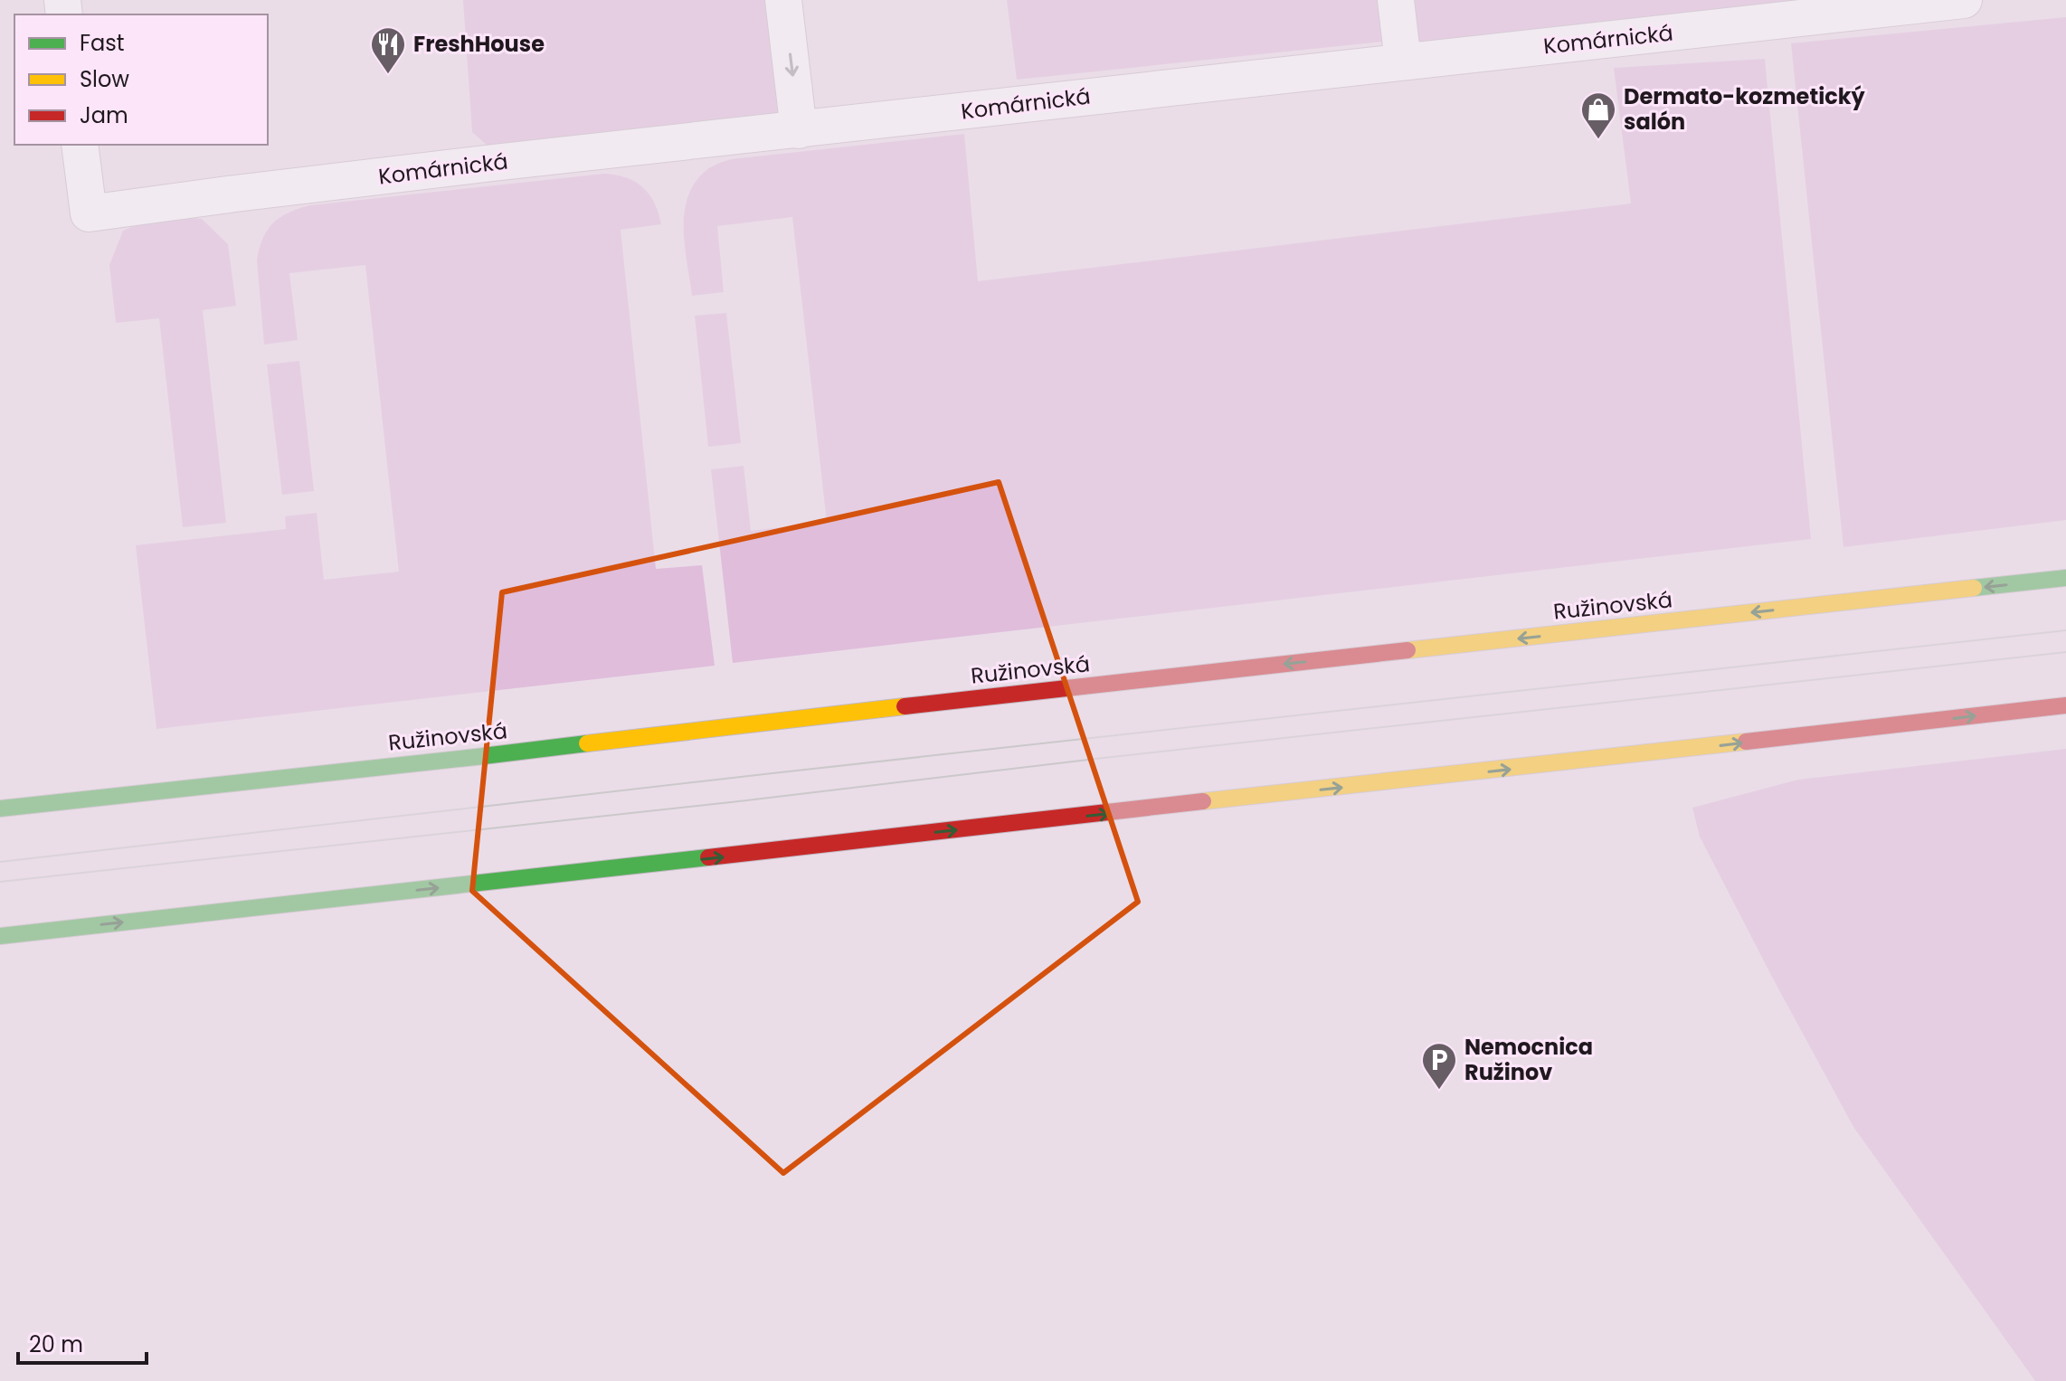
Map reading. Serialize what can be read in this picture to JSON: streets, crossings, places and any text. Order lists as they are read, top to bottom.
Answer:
{
  "streets": {
    "street": ["Komárnická", "Ružinovská"]
  },
  "places": {
    "restaurant": ["FreshHouse"],
    "shop": ["Dermato-kozmetický salón"],
    "parking": ["Nemocnica Ružinov"]
  },
  "legend": ["Fast", "Slow", "Jam"],
  "scale_bar": "20 m"
}
